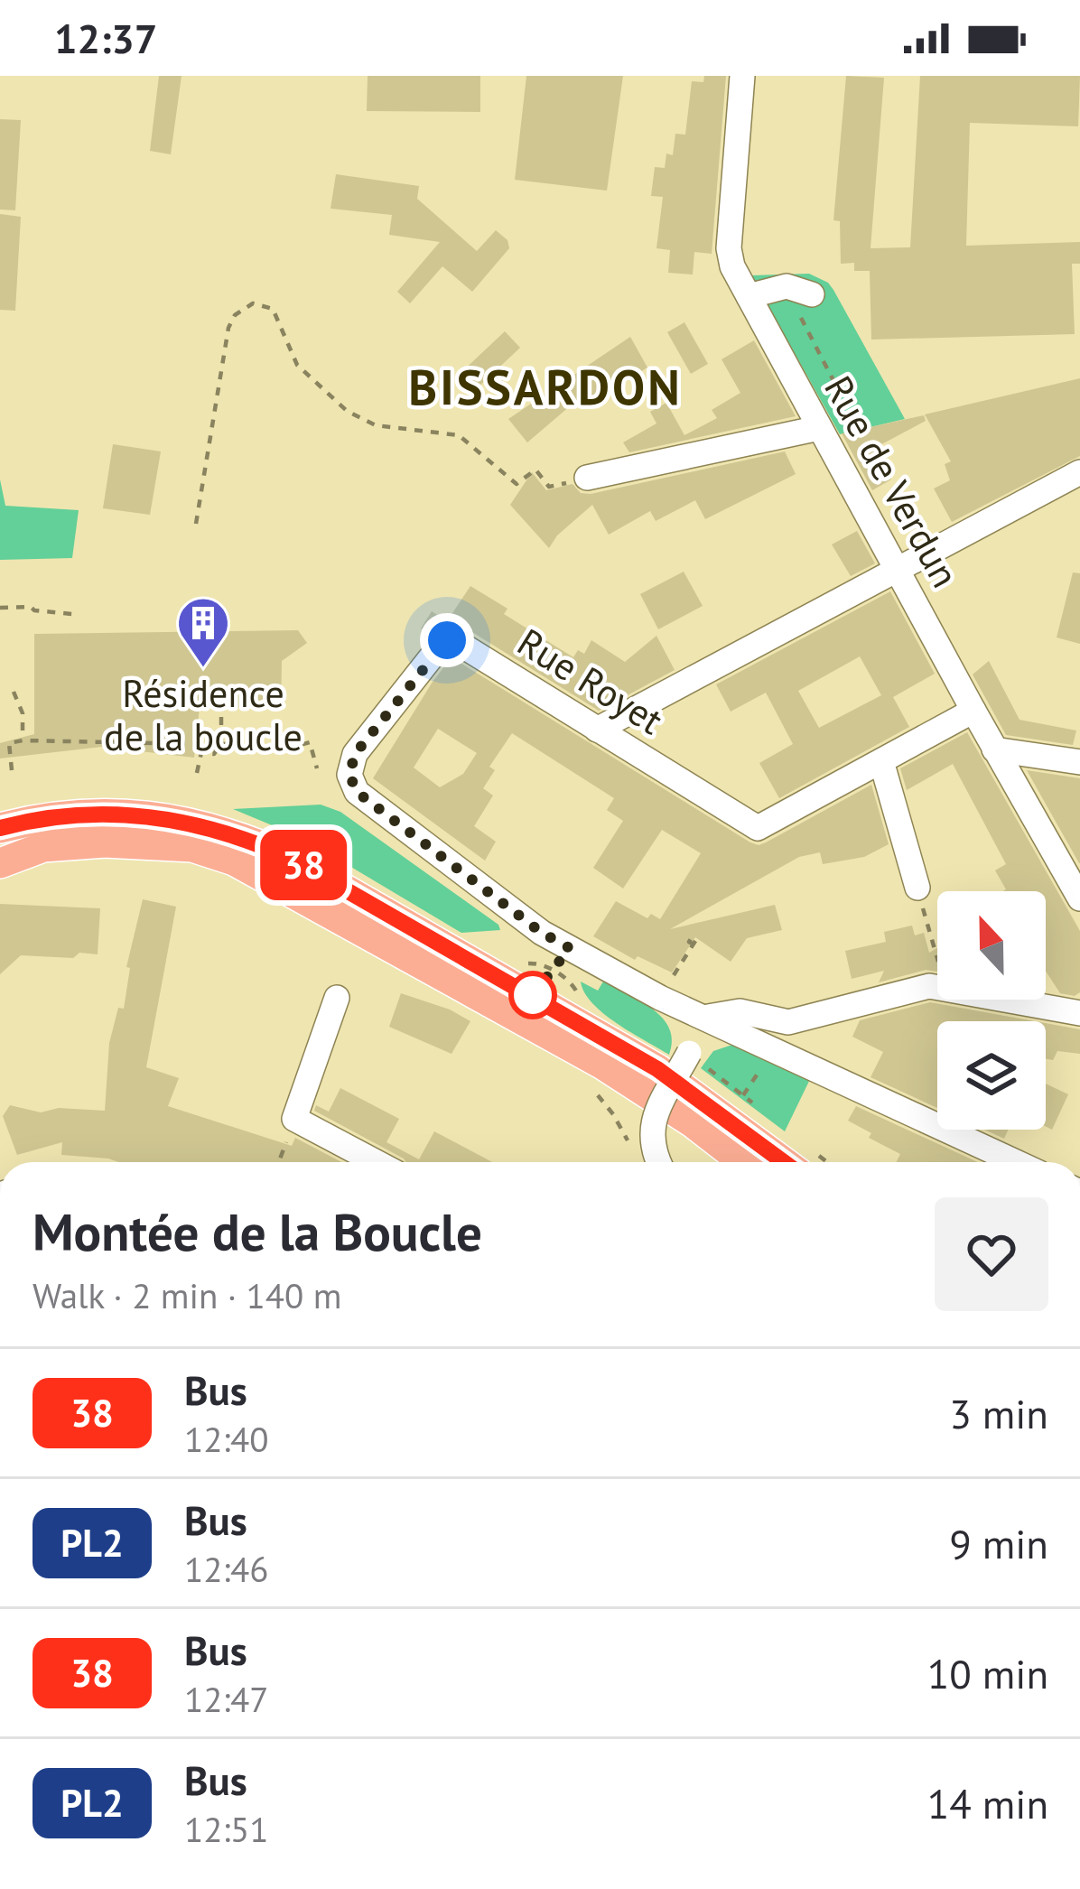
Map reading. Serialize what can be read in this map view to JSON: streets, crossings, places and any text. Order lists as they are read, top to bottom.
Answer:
{
  "streets": {
    "street": ["Rue de Verdun", "Rue Royet"]
  },
  "crossings": [
    ["Rue de Verdun", "Rue Royet"]
  ],
  "districts": ["BISSARDON"],
  "places": {
    "building": ["Résidence de la boucle"]
  },
  "lines": ["bus line 38"],
  "north": "top",
  "page": {
    "status": "12:37",
    "on_map": "38",
    "heading": ["Montée de la Boucle", "Walk · 2 min · 140 m"],
    "list": [
      {
        "mark": "38",
        "name": "Bus",
        "note": "12:40",
        "value": "3 min"
      },
      {
        "mark": "PL2",
        "name": "Bus",
        "note": "12:46",
        "value": "9 min"
      },
      {
        "mark": "38",
        "name": "Bus",
        "note": "12:47",
        "value": "10 min"
      },
      {
        "mark": "PL2",
        "name": "Bus",
        "note": "12:51",
        "value": "14 min"
      }
    ]
  }
}
